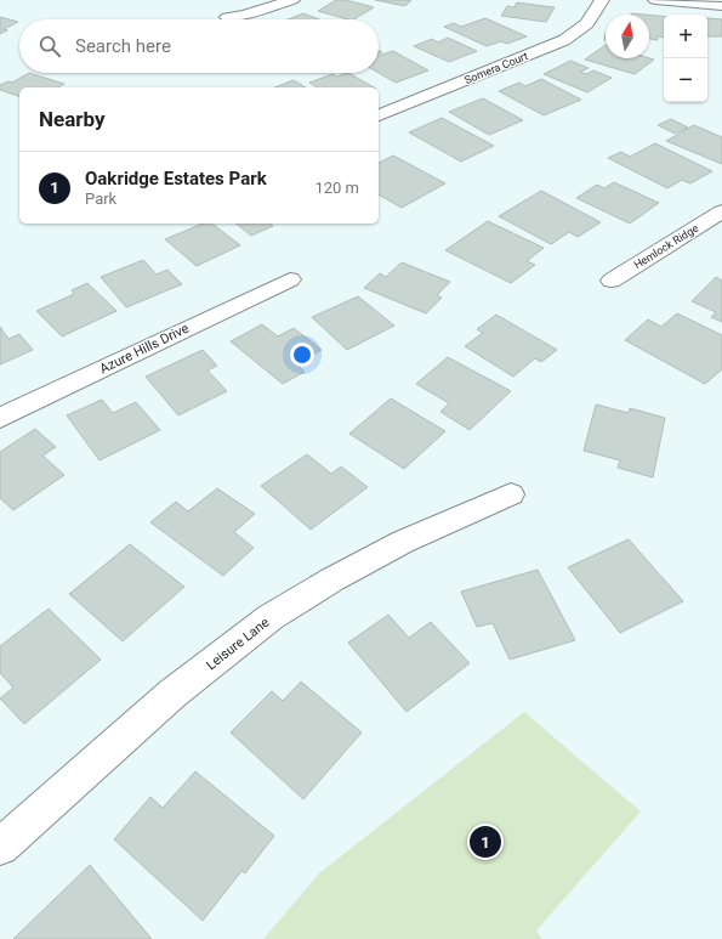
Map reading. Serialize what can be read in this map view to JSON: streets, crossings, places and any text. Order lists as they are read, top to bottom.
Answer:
{
  "streets": {
    "street": [
      "Somera Court",
      "Hemlock Ridge",
      "Azure Hills Drive",
      "Leisure Lane"
    ]
  },
  "north": "top",
  "page": {
    "map_buttons": ["+", "−"],
    "search": "Search here",
    "heading": "Nearby",
    "list": [
      {
        "mark": "1",
        "name": "Oakridge Estates Park",
        "note": "Park",
        "value": "120 m"
      }
    ],
    "pins": "1"
  }
}
